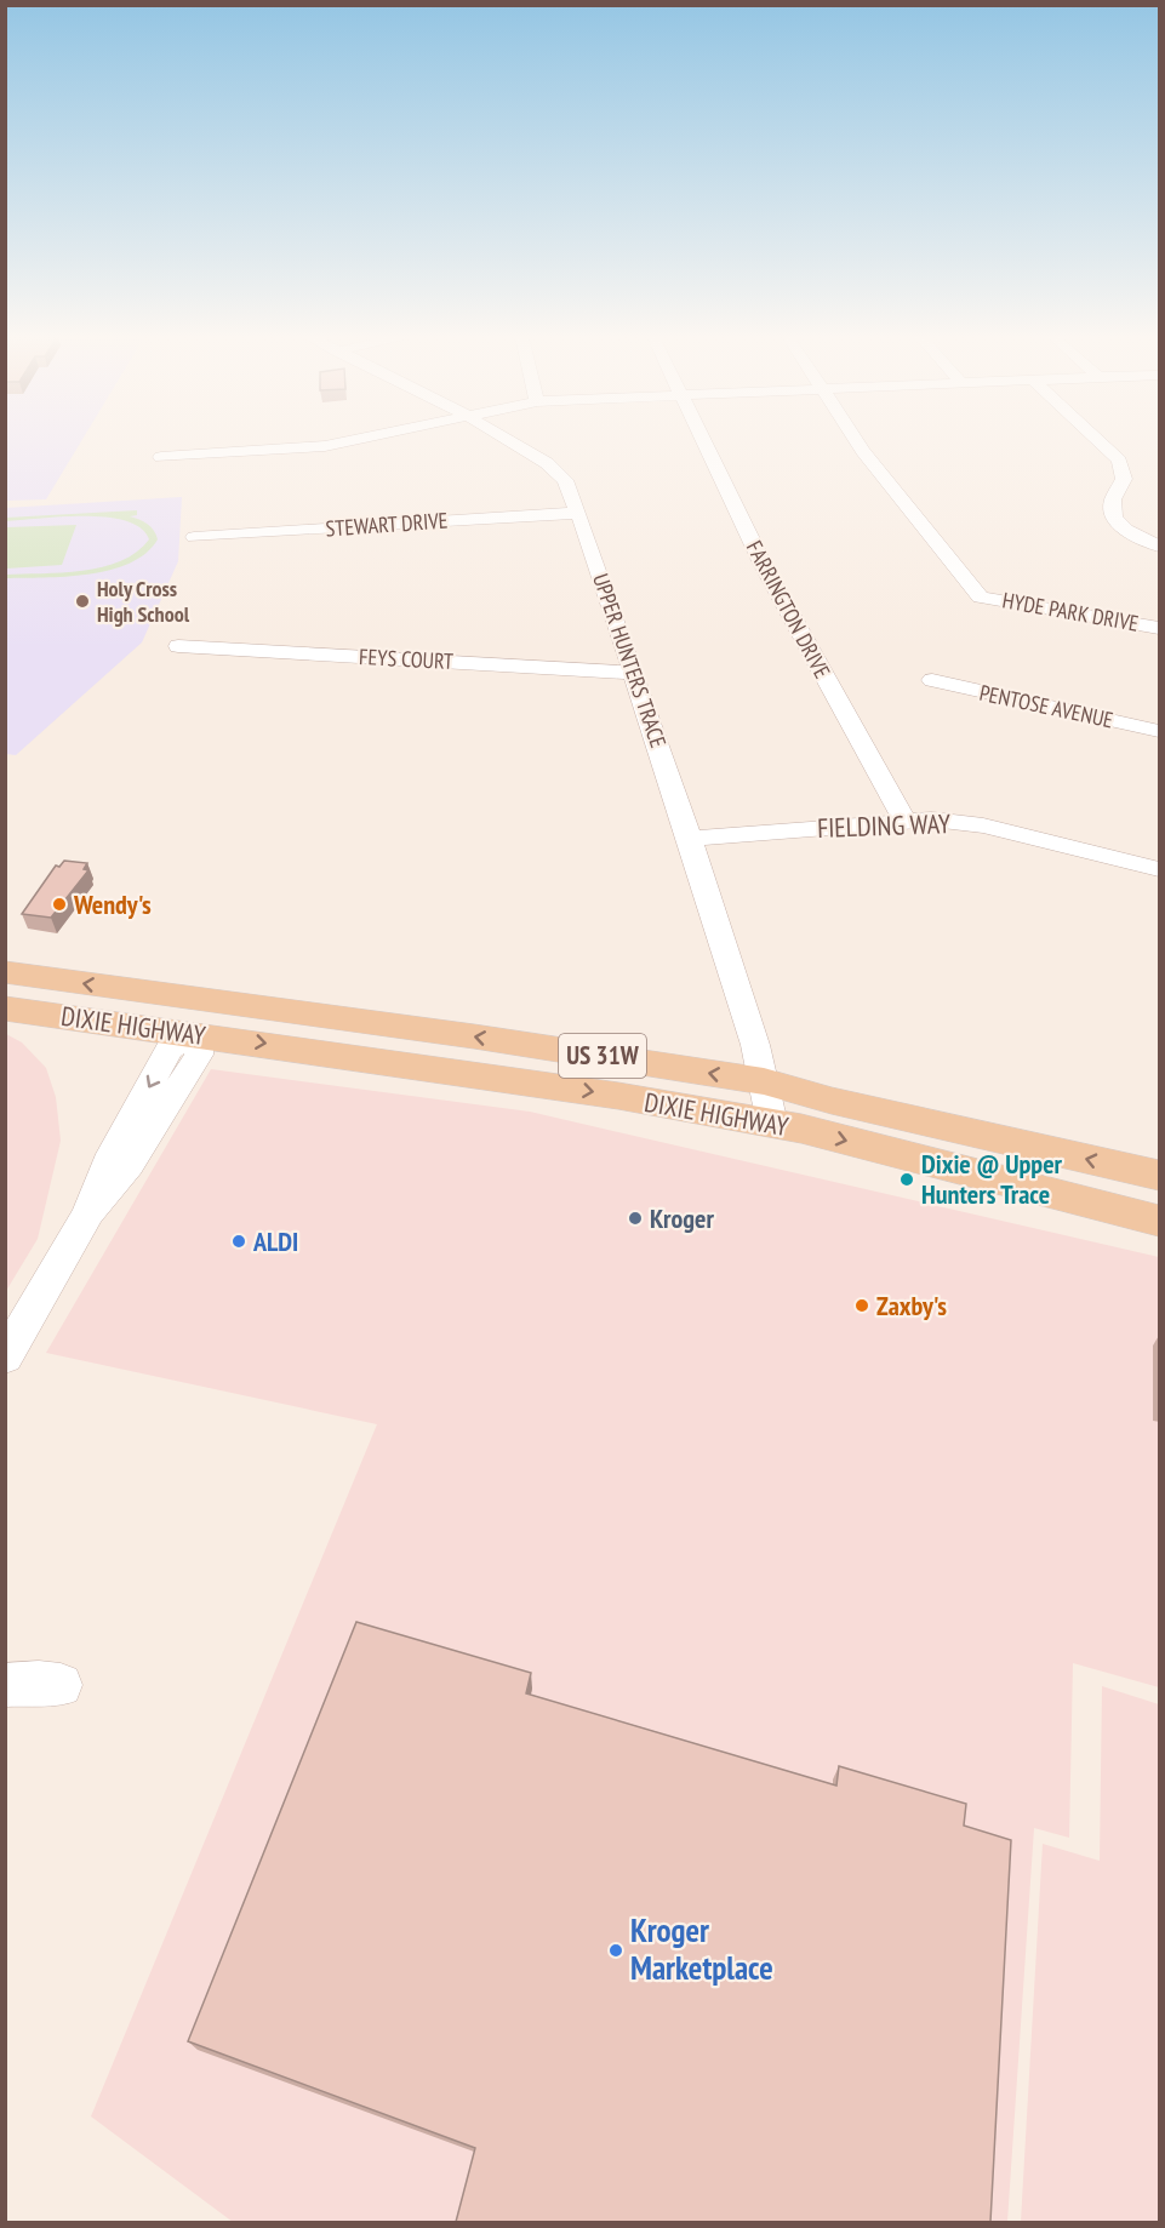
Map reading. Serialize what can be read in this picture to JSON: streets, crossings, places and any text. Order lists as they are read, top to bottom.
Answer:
{
  "streets": {
    "main road": ["DIXIE HIGHWAY", "US 31W"],
    "street": [
      "STEWART DRIVE",
      "FARRINGTON DRIVE",
      "HYDE PARK DRIVE",
      "FEYS COURT",
      "UPPER HUNTERS TRACE",
      "PENTOSE AVENUE",
      "FIELDING WAY"
    ]
  },
  "crossings": [
    ["STEWART DRIVE", "UPPER HUNTERS TRACE"],
    ["FARRINGTON DRIVE", "FIELDING WAY"],
    ["FEYS COURT", "UPPER HUNTERS TRACE"],
    ["UPPER HUNTERS TRACE", "FIELDING WAY"],
    ["UPPER HUNTERS TRACE", "DIXIE HIGHWAY"]
  ],
  "places": [
    "Holy Cross High School",
    "Wendy's",
    "Dixie @ Upper Hunters Trace",
    "Kroger",
    "ALDI",
    "Zaxby's",
    "Kroger Marketplace"
  ]
}
